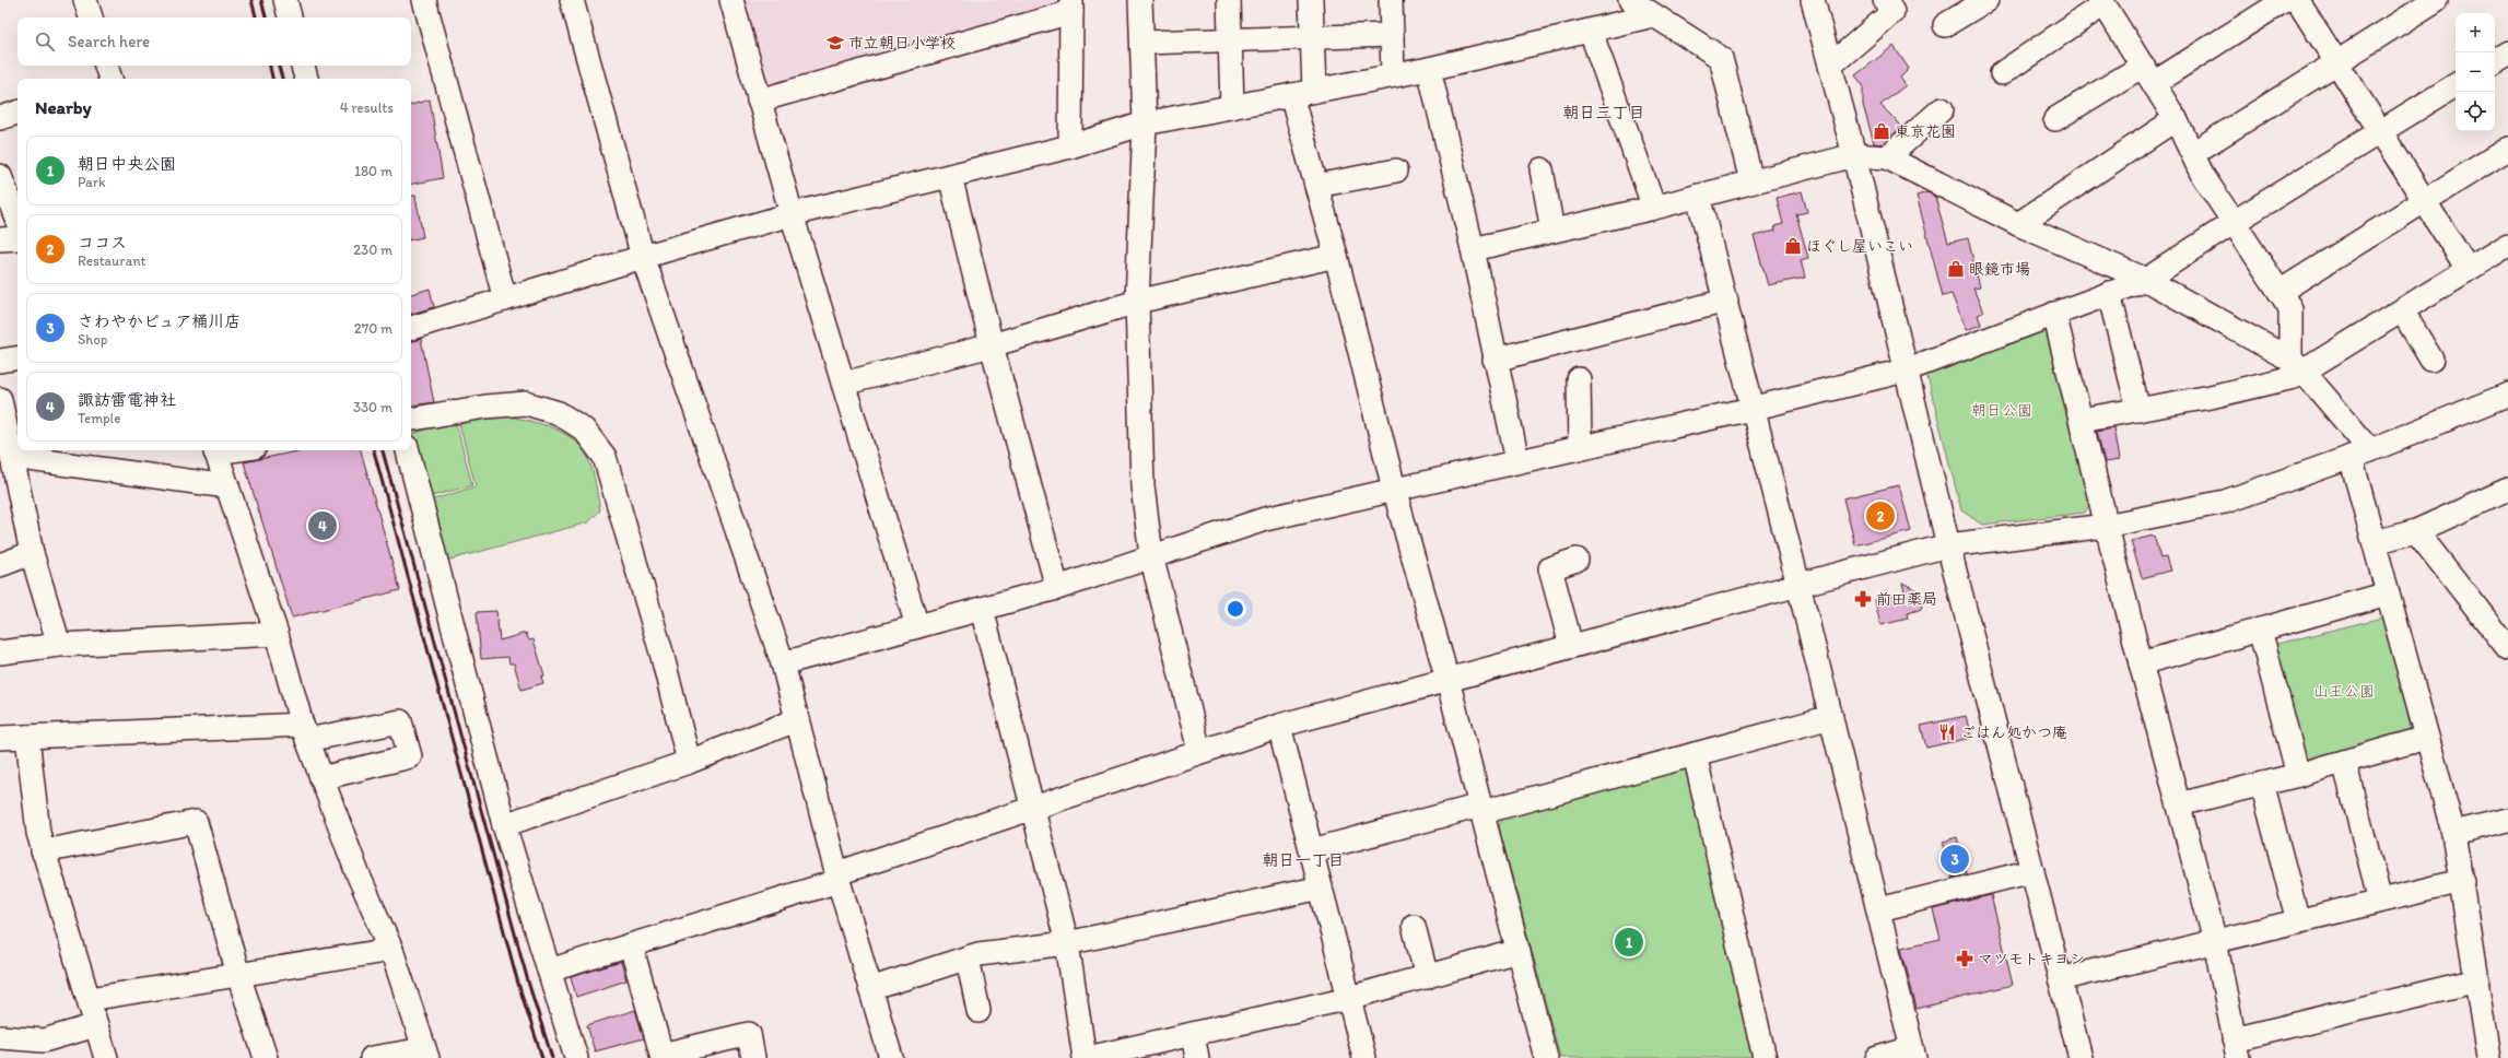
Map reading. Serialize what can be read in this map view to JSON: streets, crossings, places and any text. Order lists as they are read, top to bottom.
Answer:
{
  "districts": ["朝日三丁目", "朝日一丁目"],
  "parks": ["朝日公園", "山王公園"],
  "places": {
    "school or university": ["市立朝日小学校"],
    "shop": ["東京花園", "ほぐし屋いこい", "眼鏡市場"],
    "pharmacy": ["前田薬局", "マツモトキヨシ"],
    "restaurant": ["ごはん処かつ庵"]
  },
  "page": {
    "map_buttons": ["+", "−"],
    "search": "Search here",
    "heading": ["Nearby", "4 results"],
    "list": [
      {
        "mark": "1",
        "name": "朝日中央公園",
        "note": "Park",
        "value": "180 m"
      },
      {
        "mark": "2",
        "name": "ココス",
        "note": "Restaurant",
        "value": "230 m"
      },
      {
        "mark": "3",
        "name": "さわやかピュア桶川店",
        "note": "Shop",
        "value": "270 m"
      },
      {
        "mark": "4",
        "name": "諏訪雷電神社",
        "note": "Temple",
        "value": "330 m"
      }
    ],
    "pins": [
      "2",
      "4",
      "3",
      "1"
    ]
  }
}
